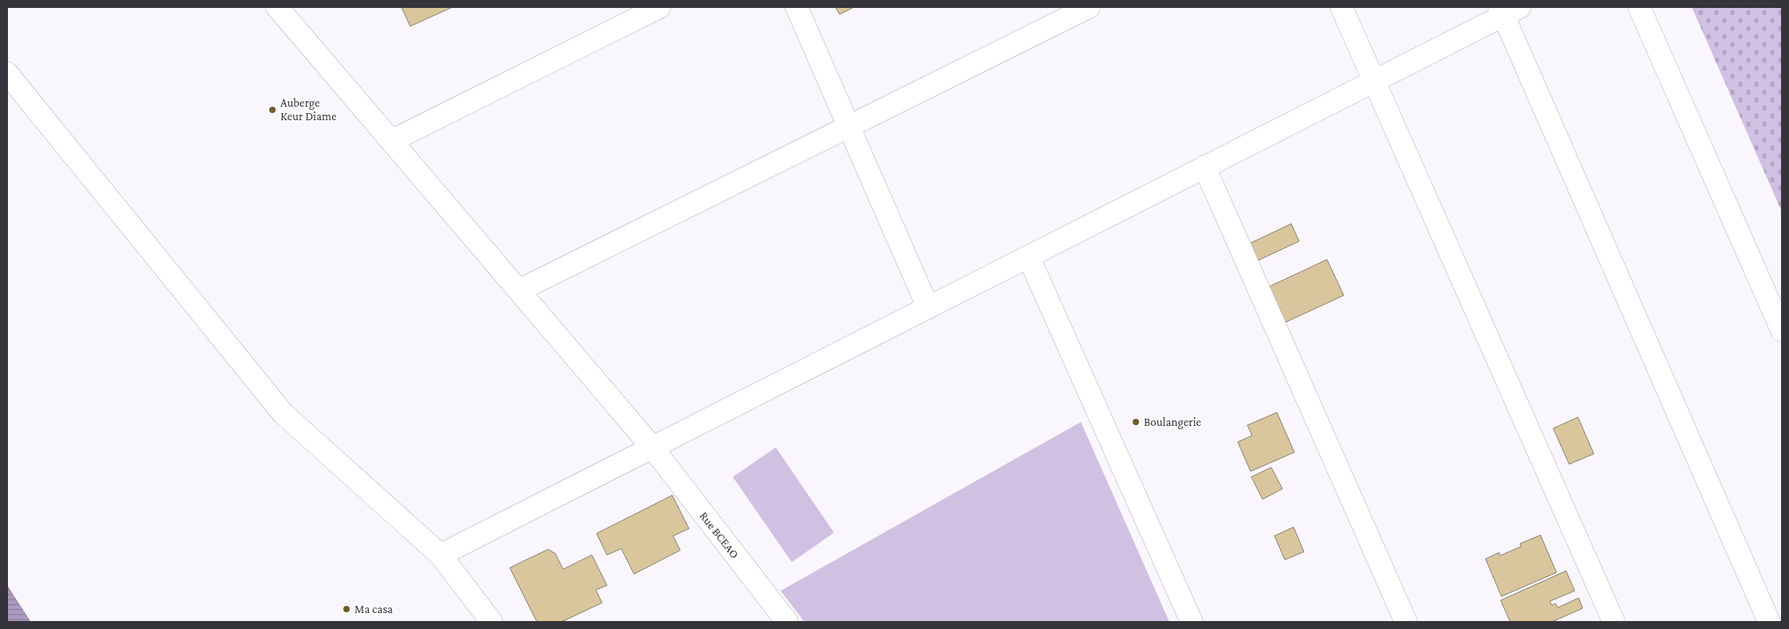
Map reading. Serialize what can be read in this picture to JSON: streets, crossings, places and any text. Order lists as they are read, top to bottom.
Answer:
{
  "streets": {
    "street": ["Rue BCEAO"]
  },
  "places": ["Auberge Keur Diame", "Boulangerie", "Ma casa"]
}
